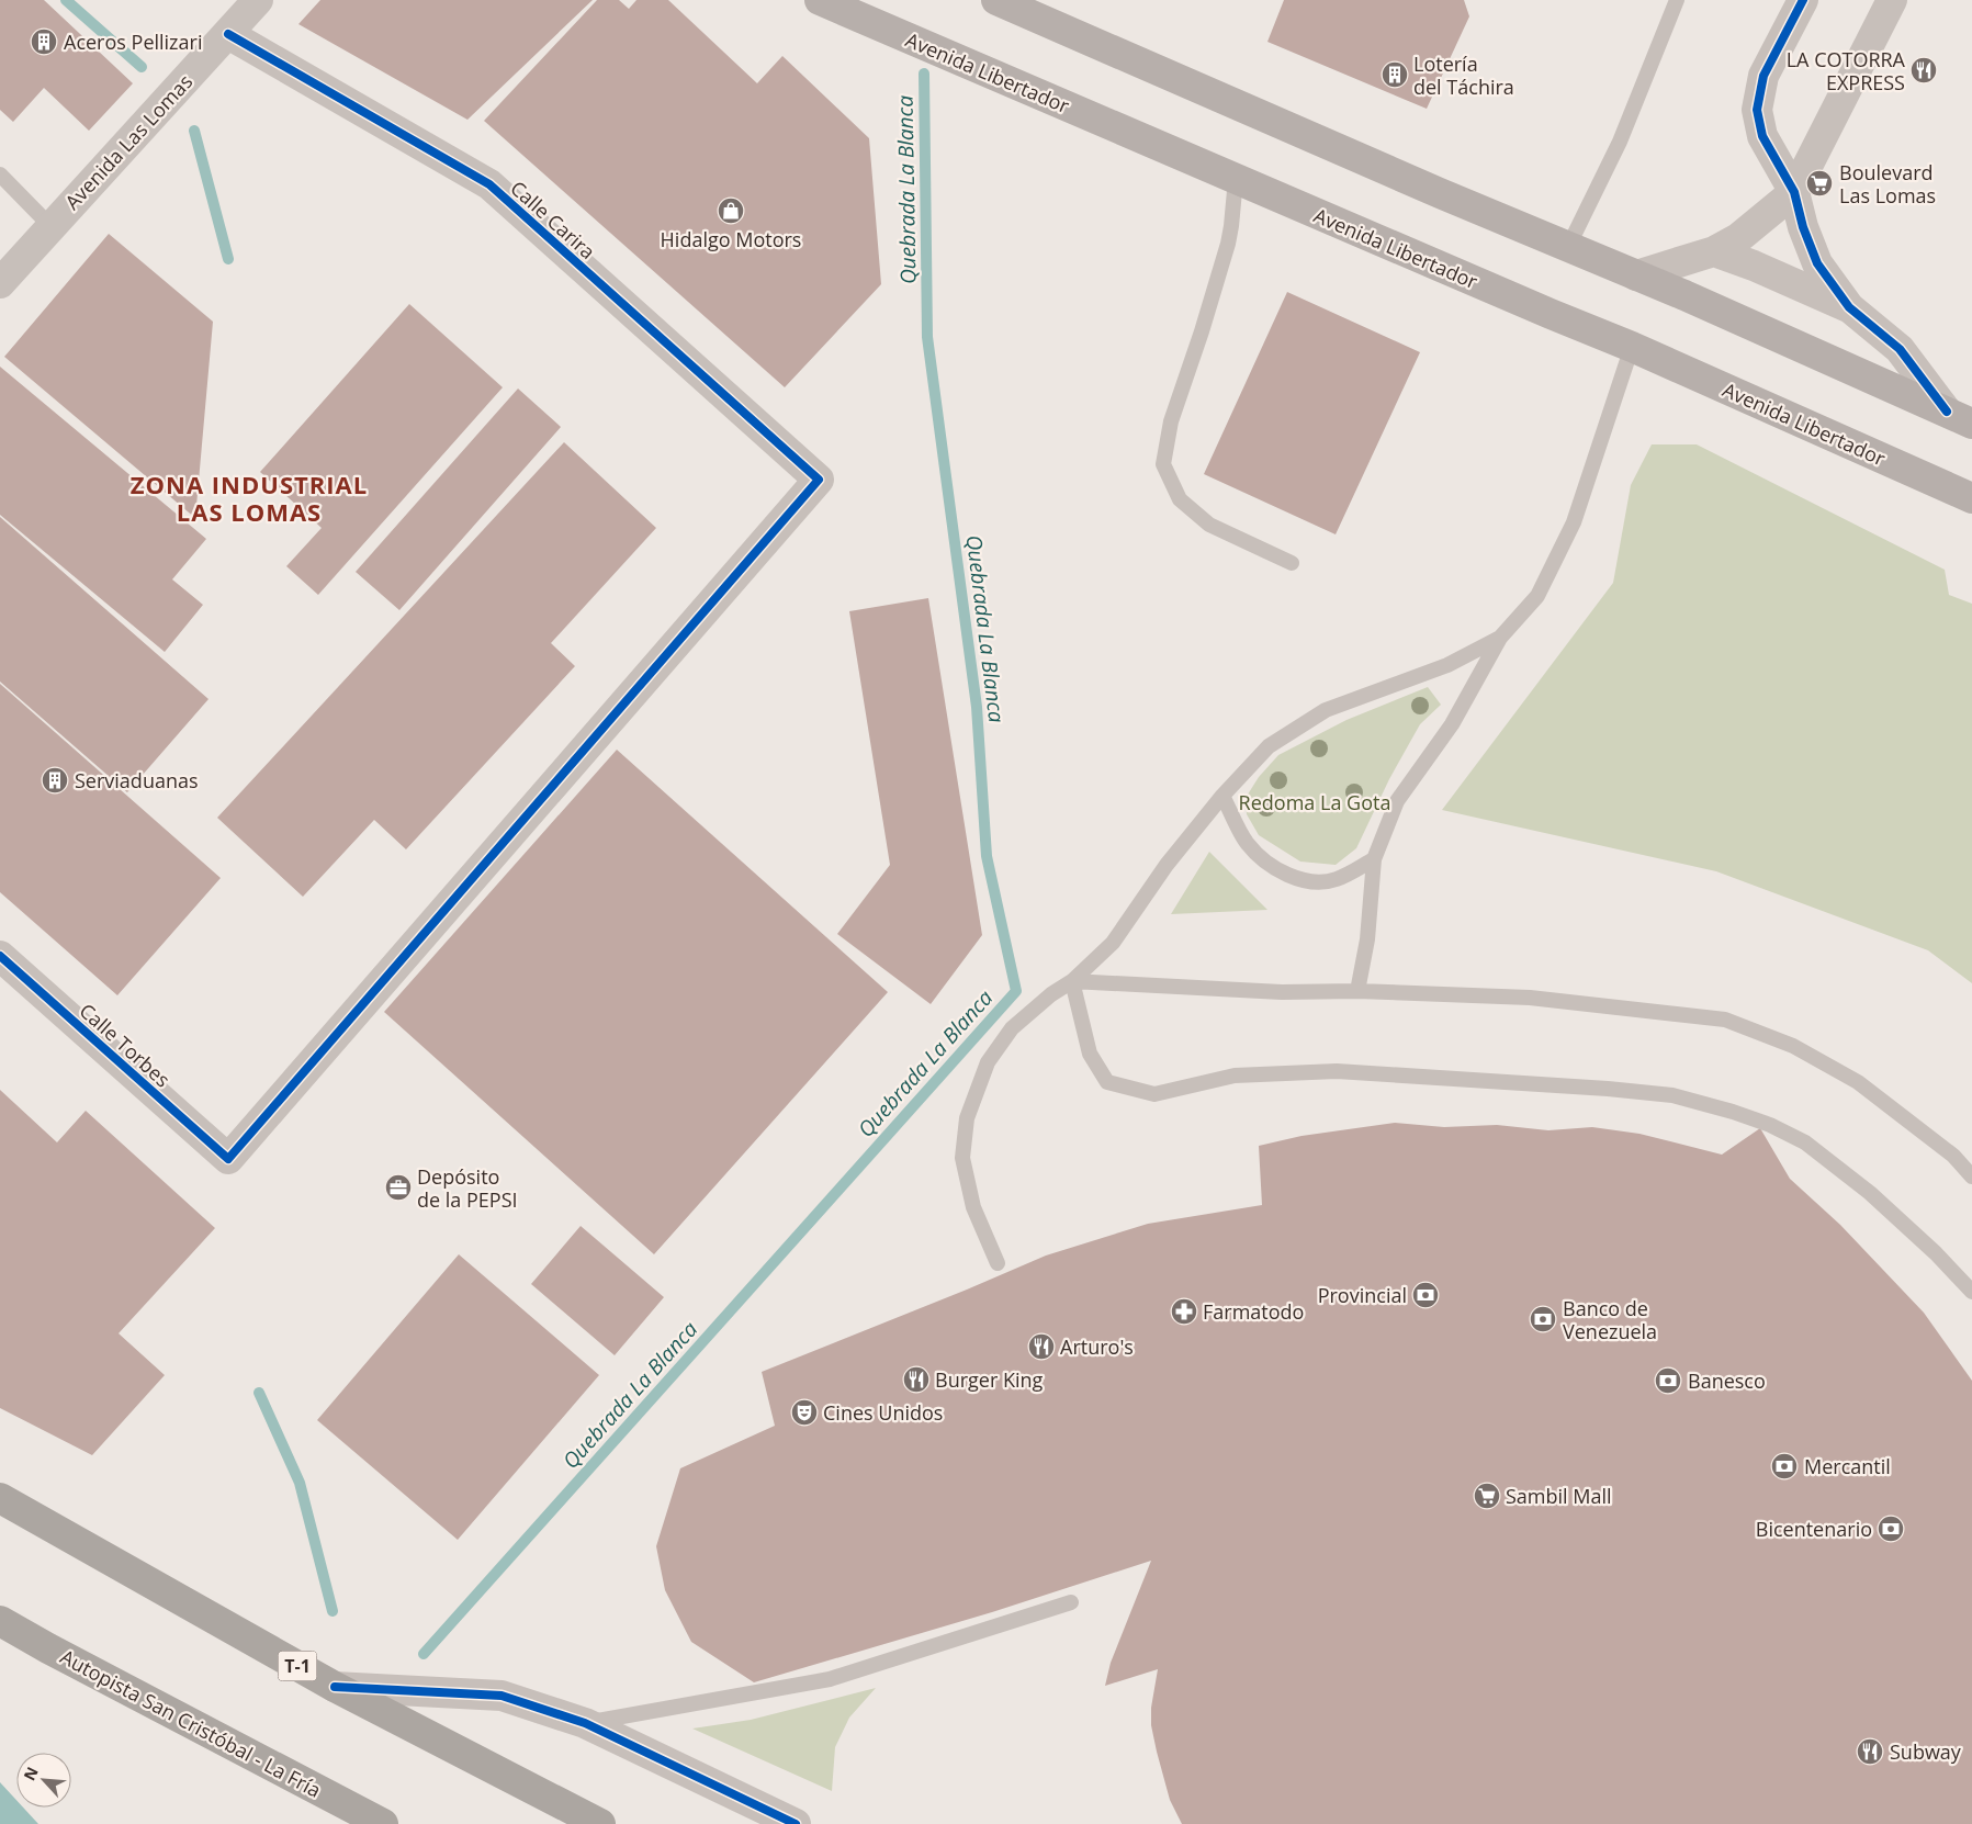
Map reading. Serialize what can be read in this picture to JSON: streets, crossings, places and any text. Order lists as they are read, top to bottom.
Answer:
{
  "streets": {
    "highway": ["T-1", "Autopista San Cristóbal - La Fría"],
    "main road": ["Avenida Libertador"],
    "street": ["Avenida Las Lomas", "Calle Carira", "Calle Torbes"]
  },
  "crossings": [
    ["Avenida Las Lomas", "Calle Carira"],
    ["Calle Carira", "Calle Torbes"]
  ],
  "districts": ["ZONA INDUSTRIAL LAS LOMAS"],
  "water": ["Quebrada La Blanca"],
  "parks": ["Redoma La Gota"],
  "places": {
    "building": ["Aceros Pellizari", "Lotería del Táchira", "Serviaduanas"],
    "restaurant": [
      "LA COTORRA EXPRESS",
      "Arturo's",
      "Burger King",
      "Subway"
    ],
    "supermarket": ["Boulevard Las Lomas", "Sambil Mall"],
    "shop": ["Hidalgo Motors"],
    "office": ["Depósito de la PEPSI"],
    "bank": [
      "Provincial",
      "Banco de Venezuela",
      "Banesco",
      "Mercantil",
      "Bicentenario"
    ],
    "pharmacy": ["Farmatodo"],
    "theatre": ["Cines Unidos"]
  },
  "north": "top left"
}
